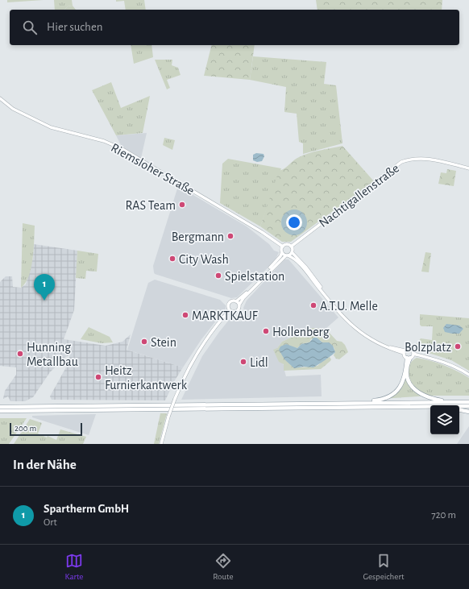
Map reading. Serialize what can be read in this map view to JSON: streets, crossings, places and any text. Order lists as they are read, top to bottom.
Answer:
{
  "streets": {
    "main road": ["Riemsloher Straße", "Nachtigallenstraße"]
  },
  "crossings": [
    ["Riemsloher Straße", "Nachtigallenstraße"]
  ],
  "places": [
    "RAS Team",
    "Bergmann",
    "City Wash",
    "Spielstation",
    "A.T.U. Melle",
    "MARKTKAUF",
    "Hollenberg",
    "Stein",
    "Bolzplatz",
    "Hunning Metallbau",
    "Lidl",
    "Heitz Furnierkantwerk"
  ],
  "scale_bar": "200 m",
  "page": {
    "search": "Hier suchen",
    "pins": "1",
    "scale": "200 m",
    "heading": "In der Nähe",
    "list": [
      {
        "mark": "1",
        "name": "Spartherm GmbH",
        "note": "Ort",
        "value": "720 m"
      }
    ],
    "nav": ["Karte", "Route", "Gespeichert"]
  }
}
